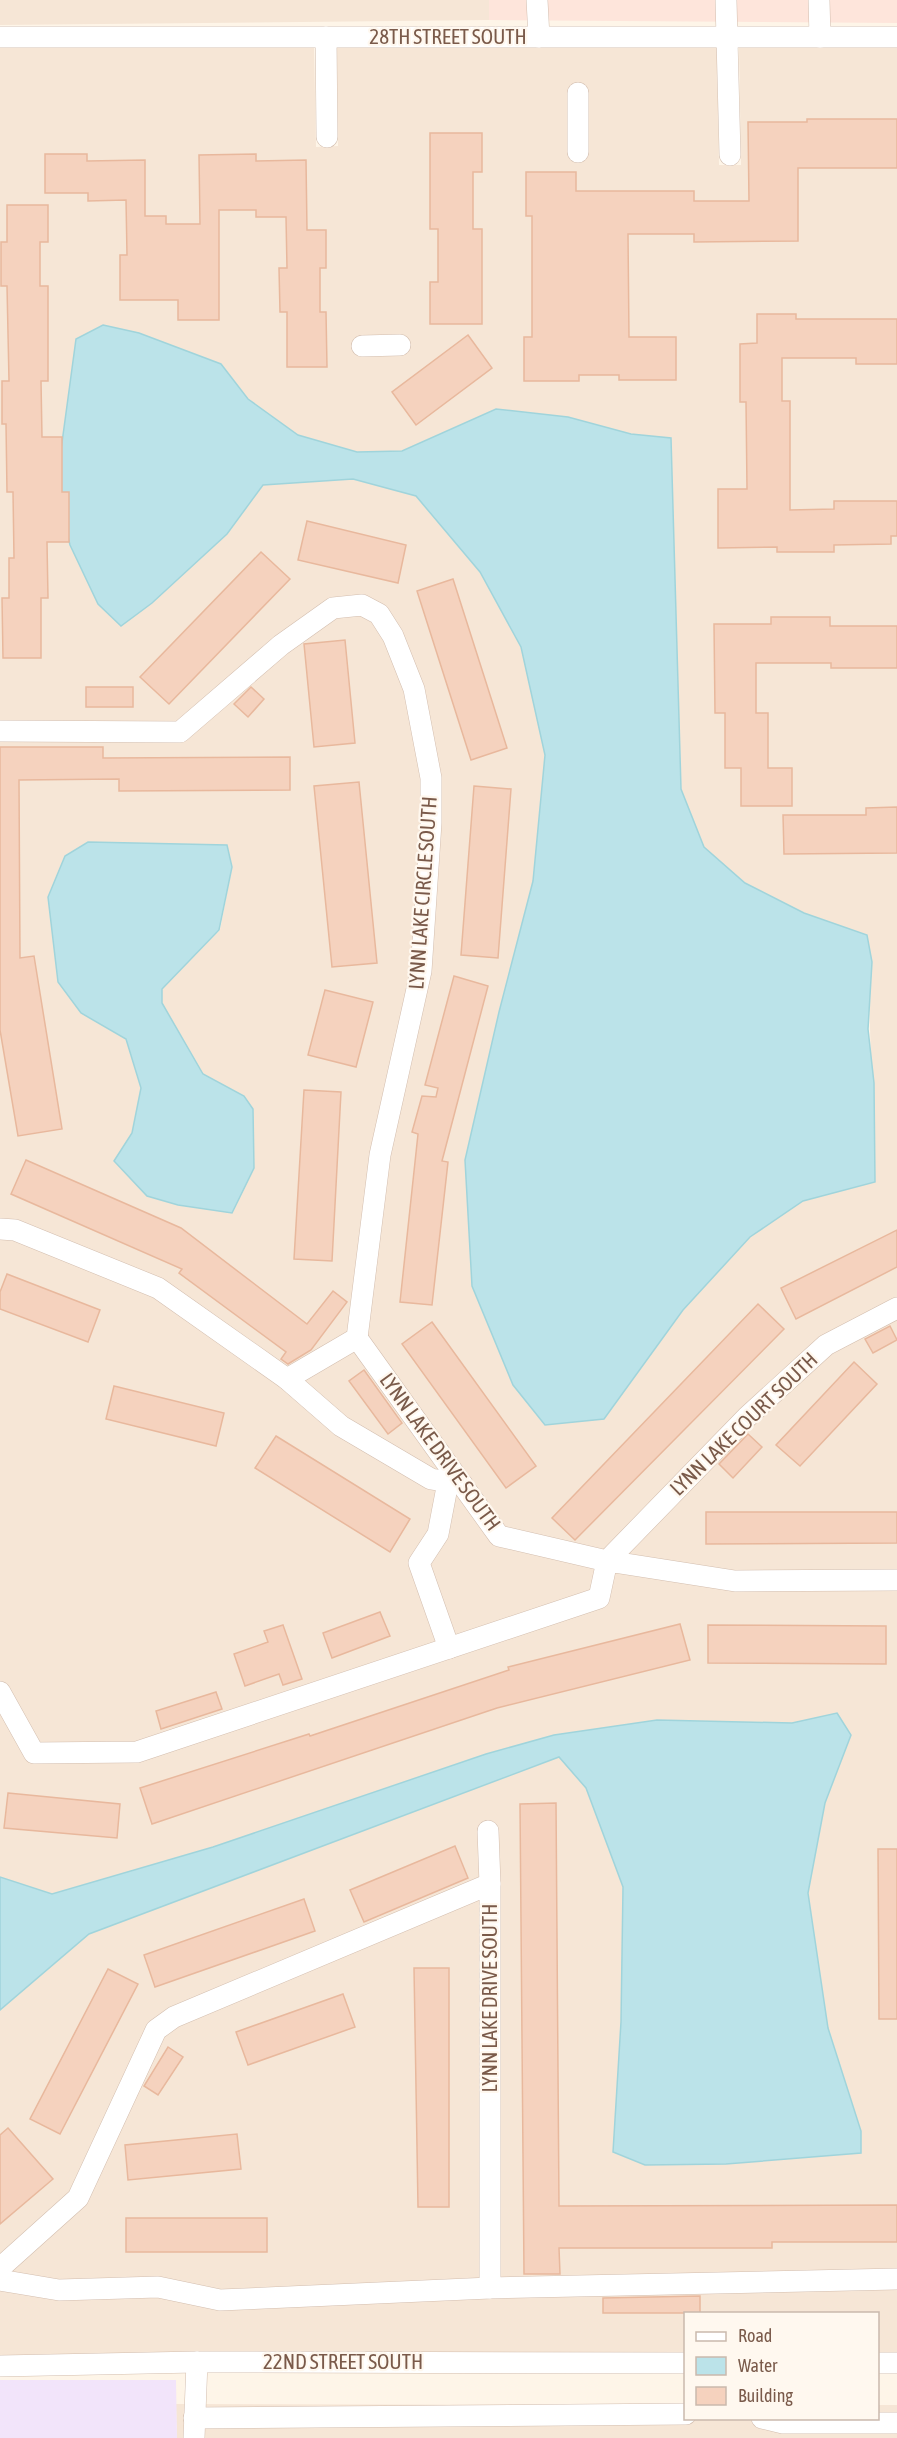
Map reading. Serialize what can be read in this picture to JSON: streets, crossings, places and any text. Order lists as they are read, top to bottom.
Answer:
{
  "streets": {
    "street": [
      "28TH STREET SOUTH",
      "LYNN LAKE CIRCLE SOUTH",
      "LYNN LAKE COURT SOUTH",
      "LYNN LAKE DRIVE SOUTH",
      "22ND STREET SOUTH"
    ]
  },
  "crossings": [
    ["LYNN LAKE CIRCLE SOUTH", "LYNN LAKE DRIVE SOUTH"],
    ["LYNN LAKE COURT SOUTH", "LYNN LAKE DRIVE SOUTH"]
  ],
  "legend": ["Road", "Water", "Building"]
}
